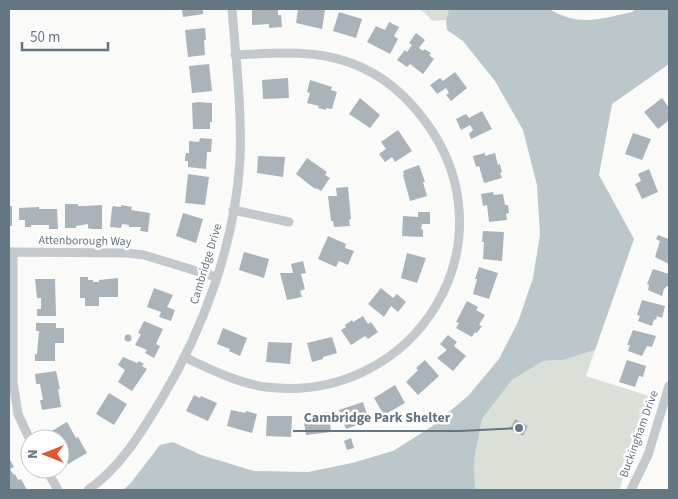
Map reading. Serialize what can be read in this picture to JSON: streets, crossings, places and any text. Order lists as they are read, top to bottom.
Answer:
{
  "streets": {
    "street": ["Attenborough Way", "Cambridge Drive", "Buckingham Drive"]
  },
  "crossings": [
    ["Attenborough Way", "Cambridge Drive"]
  ],
  "places": ["Cambridge Park Shelter"],
  "scale_bar": "50 m",
  "north": "left"
}
